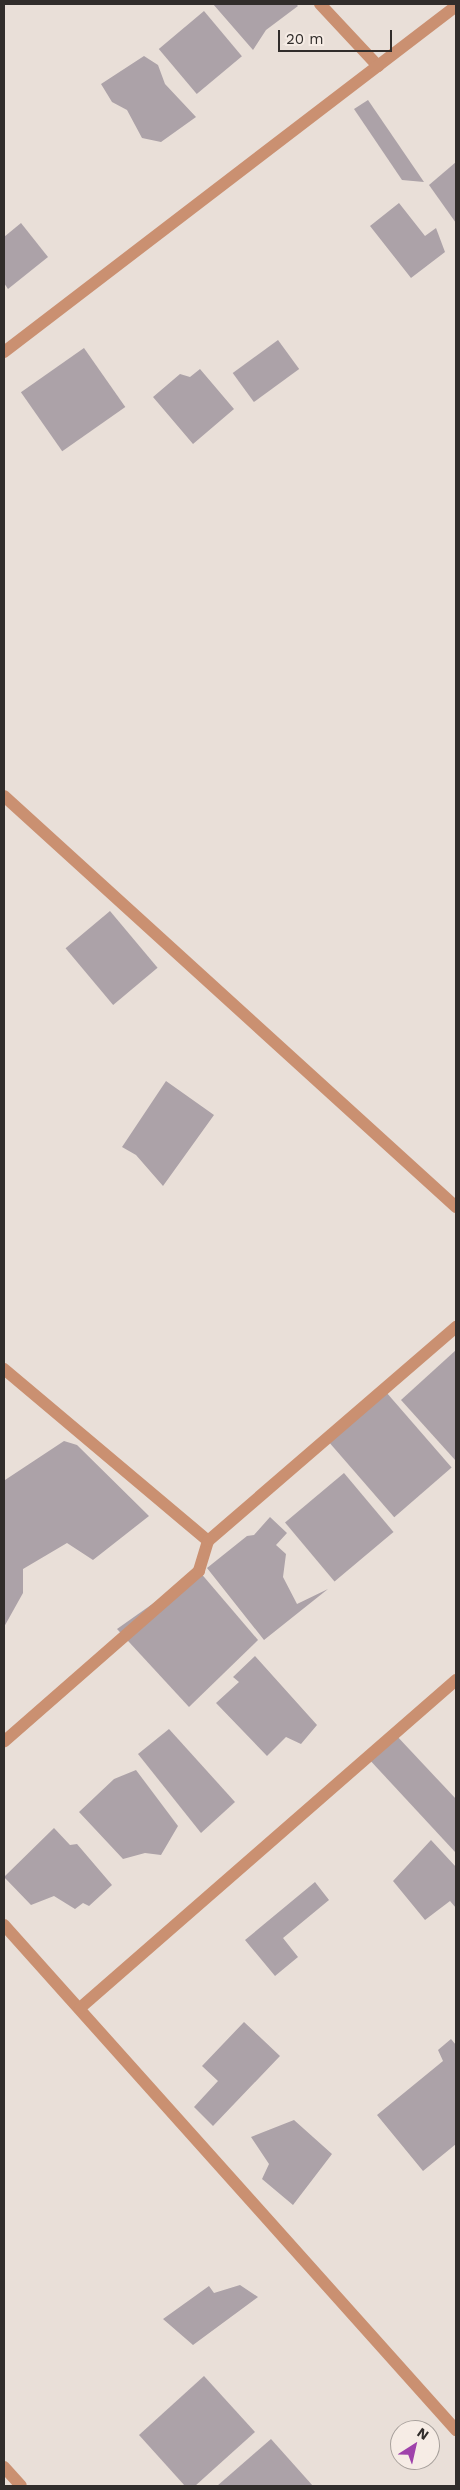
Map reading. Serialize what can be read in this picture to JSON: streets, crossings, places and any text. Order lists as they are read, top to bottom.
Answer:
{
  "scale_bar": "20 m",
  "north": "top right"
}
